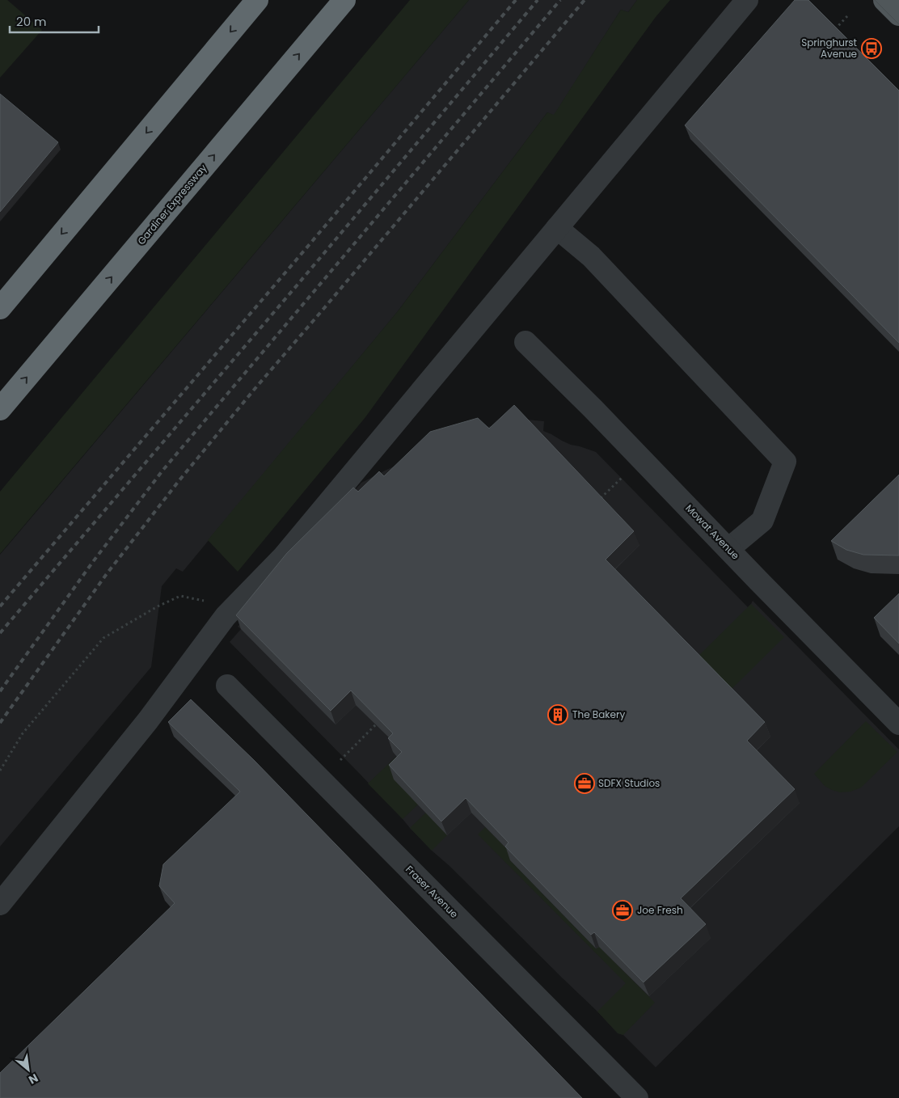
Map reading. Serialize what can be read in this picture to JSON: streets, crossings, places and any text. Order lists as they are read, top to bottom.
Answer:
{
  "streets": {
    "highway": ["Gardiner Expressway"],
    "street": ["Mowat Avenue", "Fraser Avenue"]
  },
  "places": {
    "bus stop": ["Springhurst Avenue"],
    "building": ["The Bakery"],
    "office": ["SDFX Studios", "Joe Fresh"]
  },
  "scale_bar": "20 m",
  "north": "bottom right"
}
